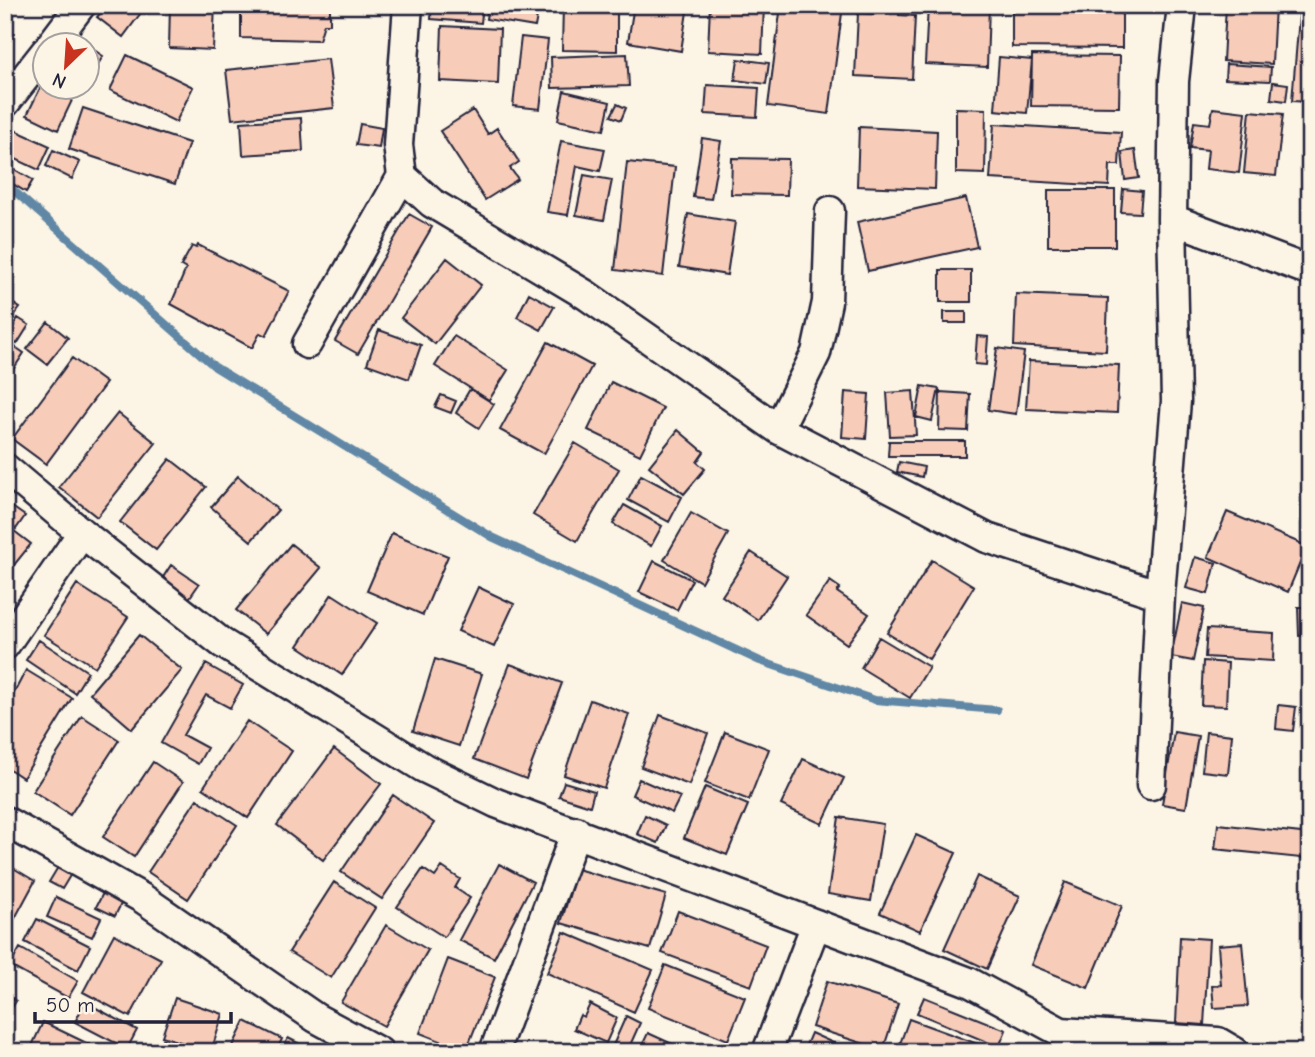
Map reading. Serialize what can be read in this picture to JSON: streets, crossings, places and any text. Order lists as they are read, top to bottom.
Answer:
{
  "scale_bar": "50 m",
  "north": "bottom left"
}
